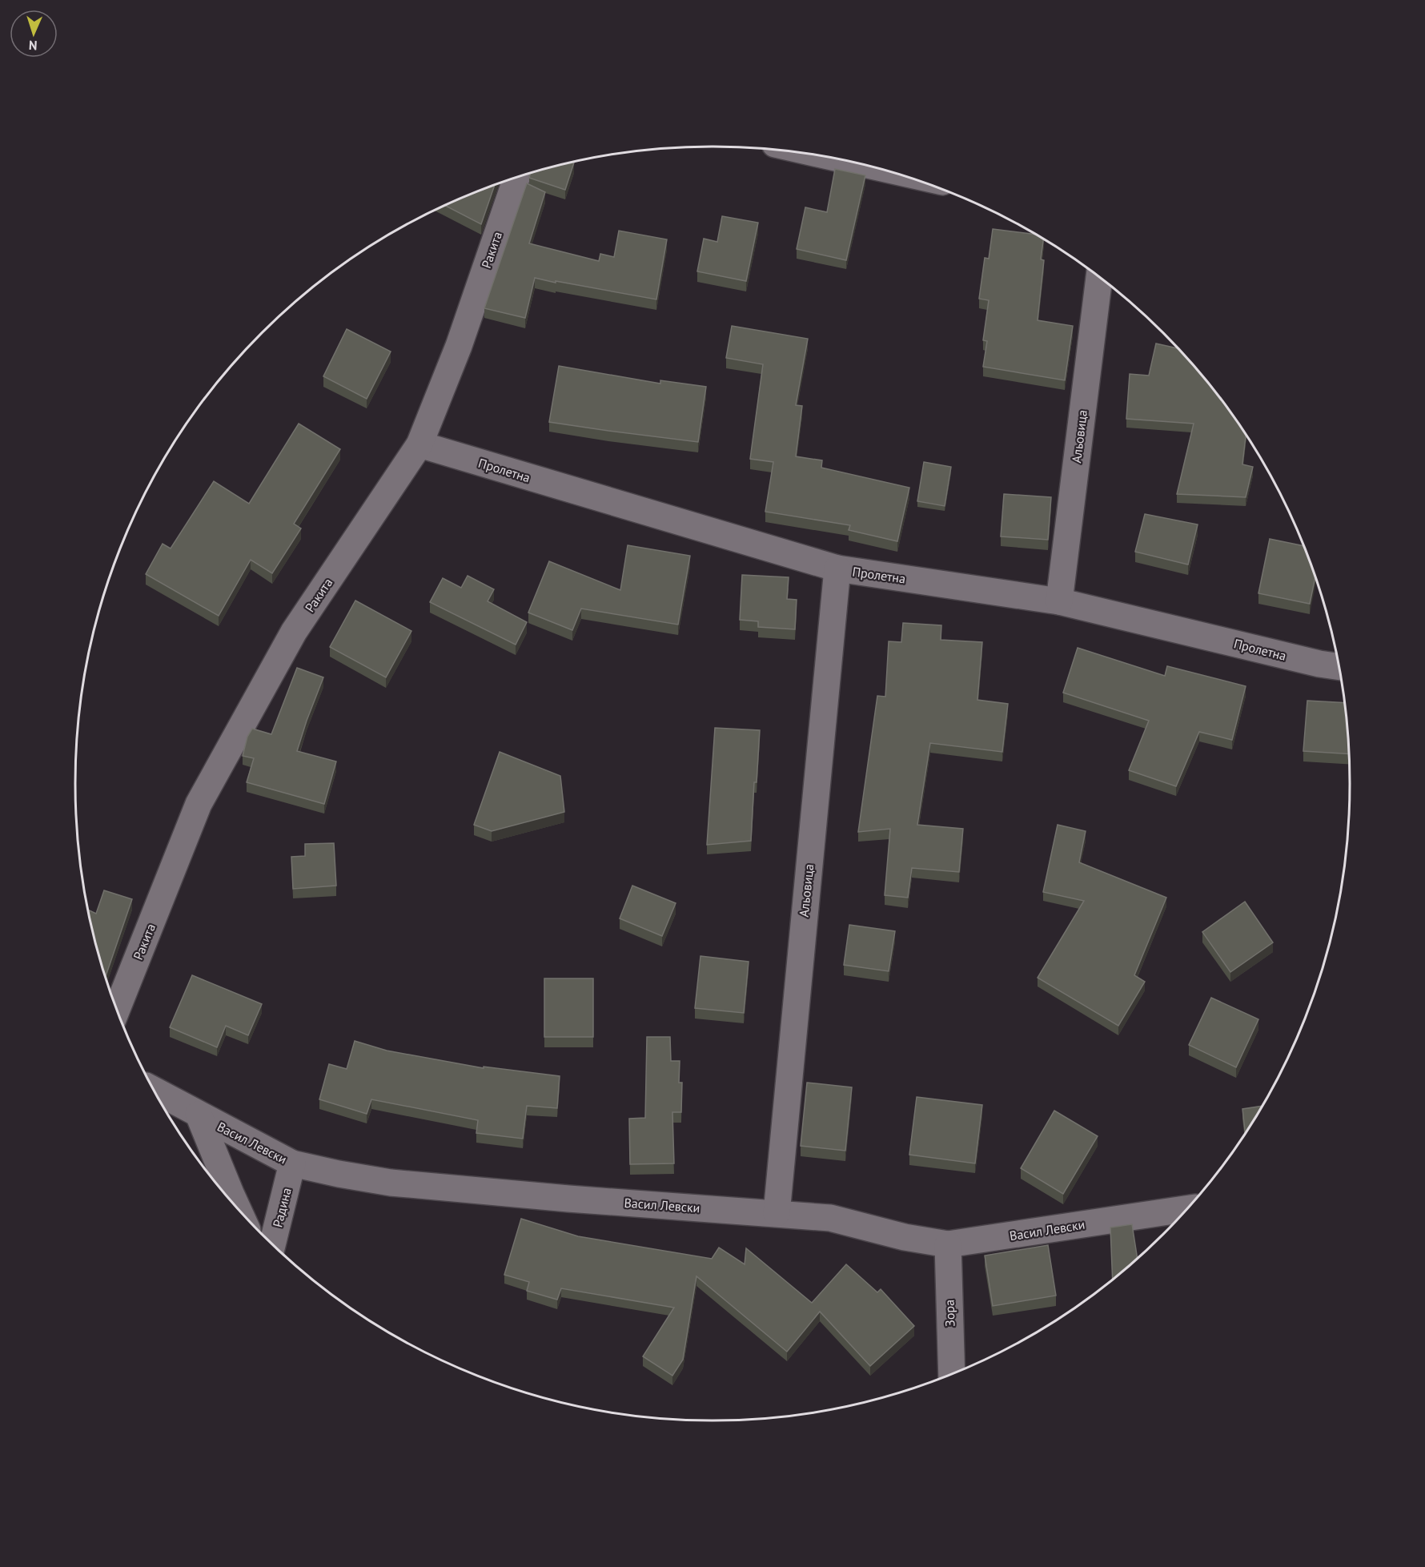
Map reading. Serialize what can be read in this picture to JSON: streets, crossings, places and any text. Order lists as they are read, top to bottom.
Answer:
{
  "streets": {
    "street": [
      "Ракита",
      "Альовица",
      "Пролетна",
      "Васил Левски",
      "Радина",
      "Зора"
    ]
  },
  "crossings": [
    ["Ракита", "Пролетна"],
    ["Альовица", "Пролетна"],
    ["Альовица", "Васил Левски"],
    ["Васил Левски", "Радина"],
    ["Васил Левски", "Зора"]
  ],
  "north": "bottom"
}
